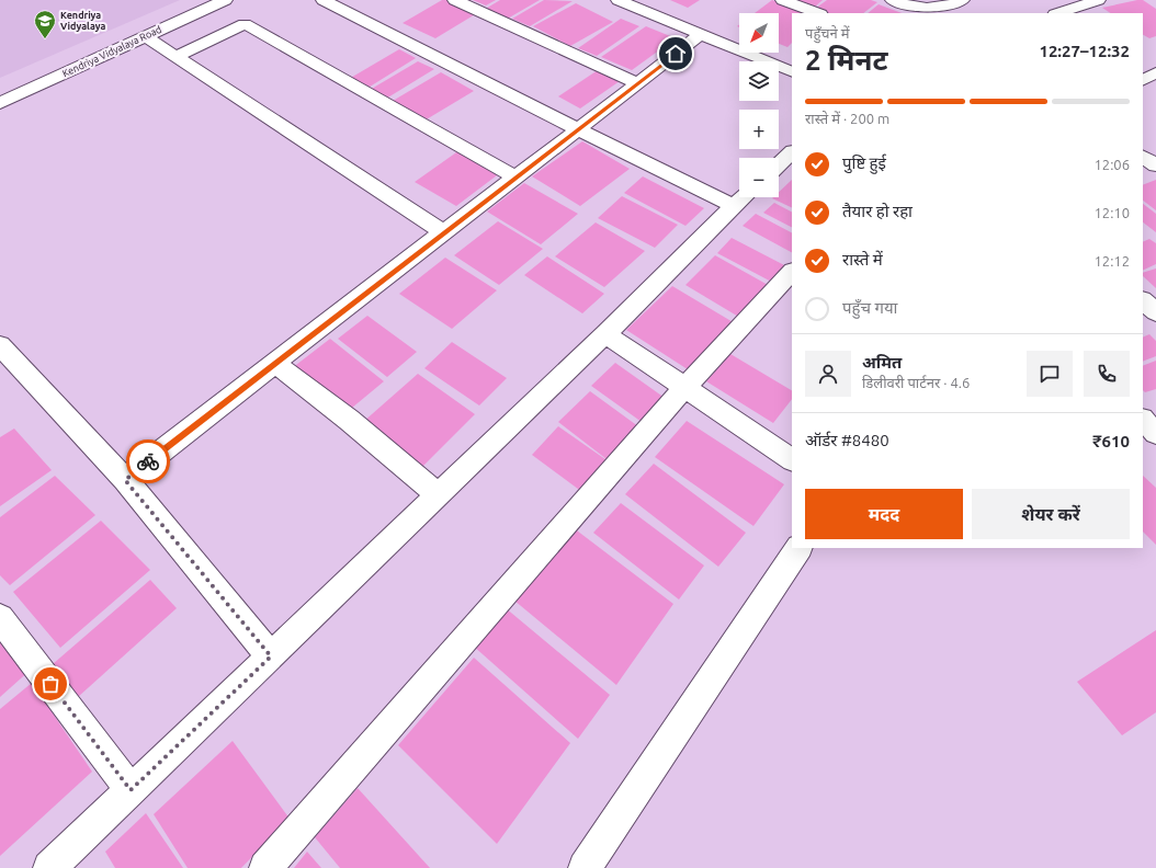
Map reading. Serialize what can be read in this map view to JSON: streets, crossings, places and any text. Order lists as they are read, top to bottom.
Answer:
{
  "streets": {
    "street": ["Kendriya Vidyalaya Road"]
  },
  "places": {
    "school or university": ["Kendriya Vidyalaya"]
  },
  "north": "bottom left",
  "page": {
    "map_buttons": ["+", "−"],
    "heading": ["2 मिनट", "पहुँचने में", "12:27–12:32"],
    "panel": [
      "अमित",
      "डिलीवरी पार्टनर · 4.6",
      "ऑर्डर #8480",
      "₹610"
    ],
    "bar": "रास्ते में · 200 m",
    "list": [
      ["पुष्टि हुई", "12:06"],
      ["तैयार हो रहा", "12:10"],
      ["रास्ते में", "12:12"],
      "पहुँच गया"
    ],
    "buttons": ["मदद", "शेयर करें"]
  }
}
